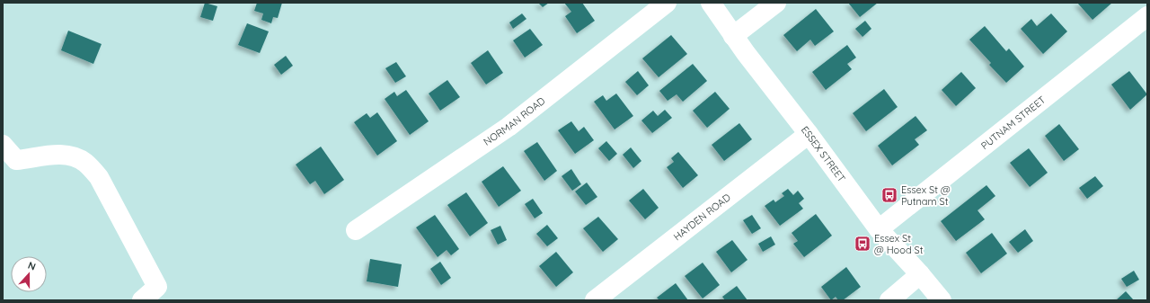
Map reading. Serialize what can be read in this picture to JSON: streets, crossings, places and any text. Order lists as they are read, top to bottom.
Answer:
{
  "streets": {
    "street": [
      "NORMAN ROAD",
      "PUTNAM STREET",
      "ESSEX STREET",
      "HAYDEN ROAD"
    ]
  },
  "crossings": [
    ["PUTNAM STREET", "ESSEX STREET"],
    ["ESSEX STREET", "HAYDEN ROAD"]
  ],
  "places": {
    "bus stop": ["Essex St @ Putnam St", "Essex St @ Hood St"]
  },
  "north": "top"
}
